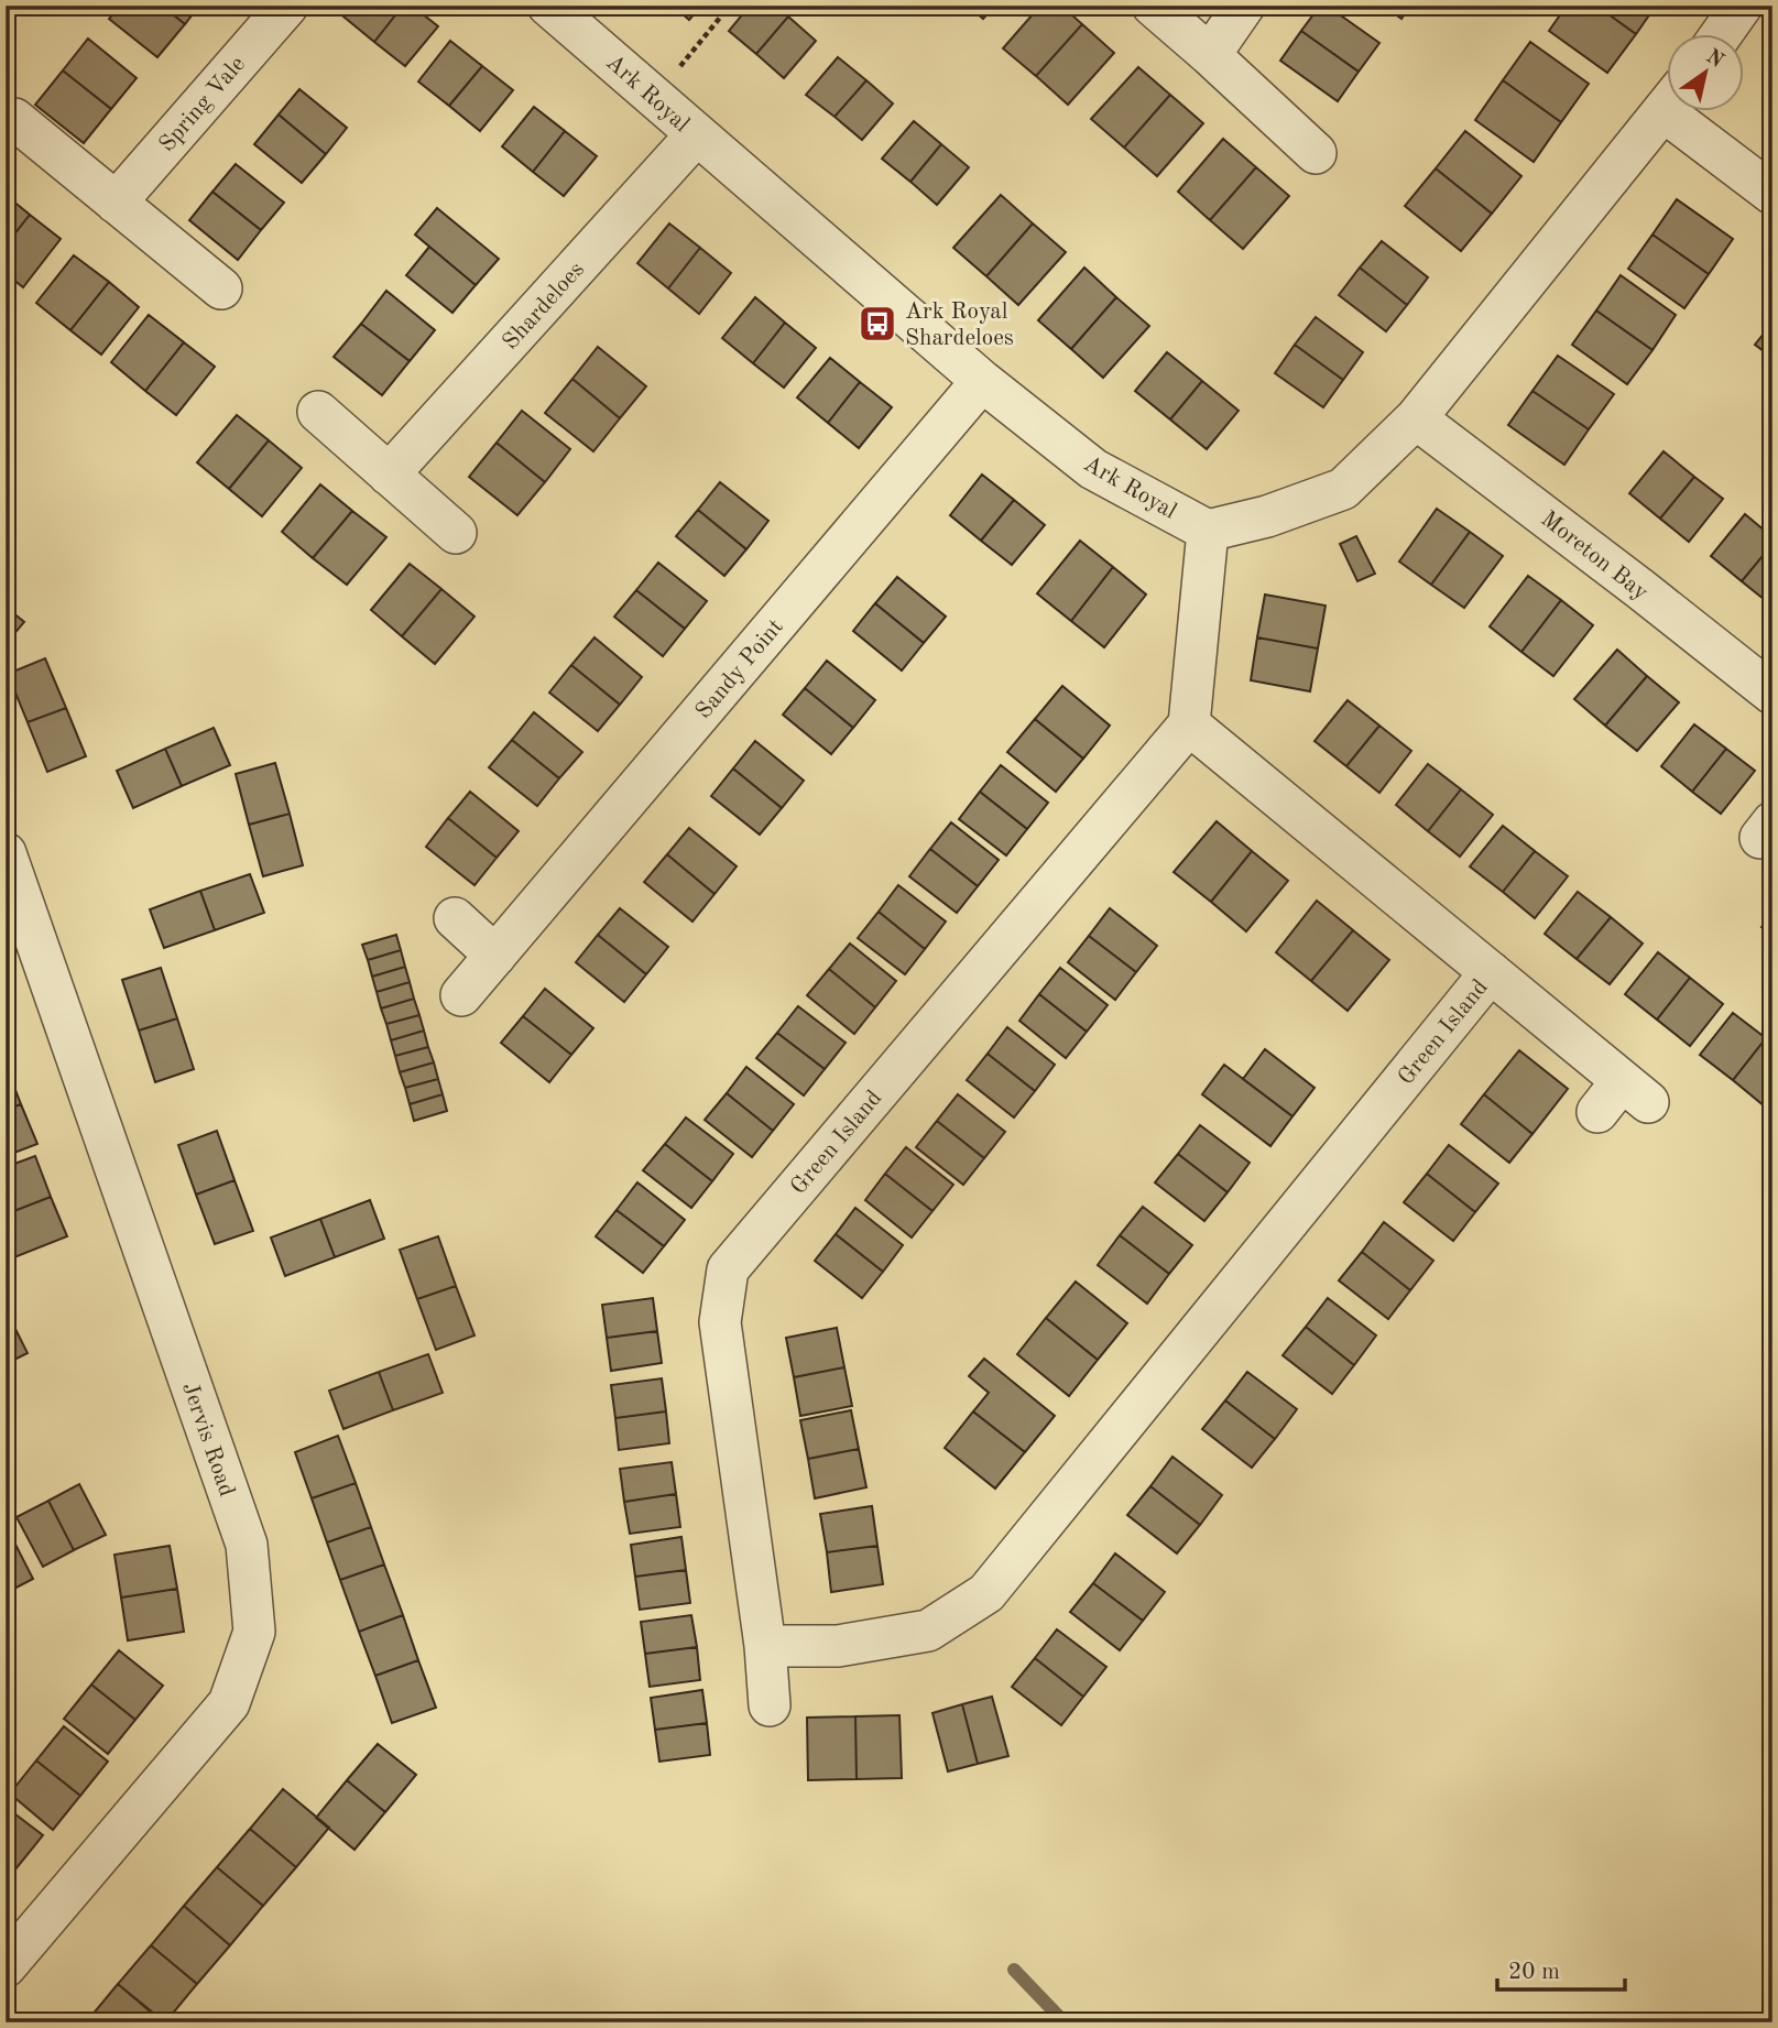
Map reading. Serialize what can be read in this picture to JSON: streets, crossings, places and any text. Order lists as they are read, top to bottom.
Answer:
{
  "streets": {
    "street": [
      "Ark Royal",
      "Spring Vale",
      "Shardeloes",
      "Moreton Bay",
      "Sandy Point",
      "Green Island",
      "Jervis Road"
    ]
  },
  "crossings": [
    ["Ark Royal", "Shardeloes"],
    ["Ark Royal", "Sandy Point"]
  ],
  "places": {
    "bus stop": ["Ark Royal Shardeloes"]
  },
  "scale_bar": "20 m",
  "north": "top right"
}
